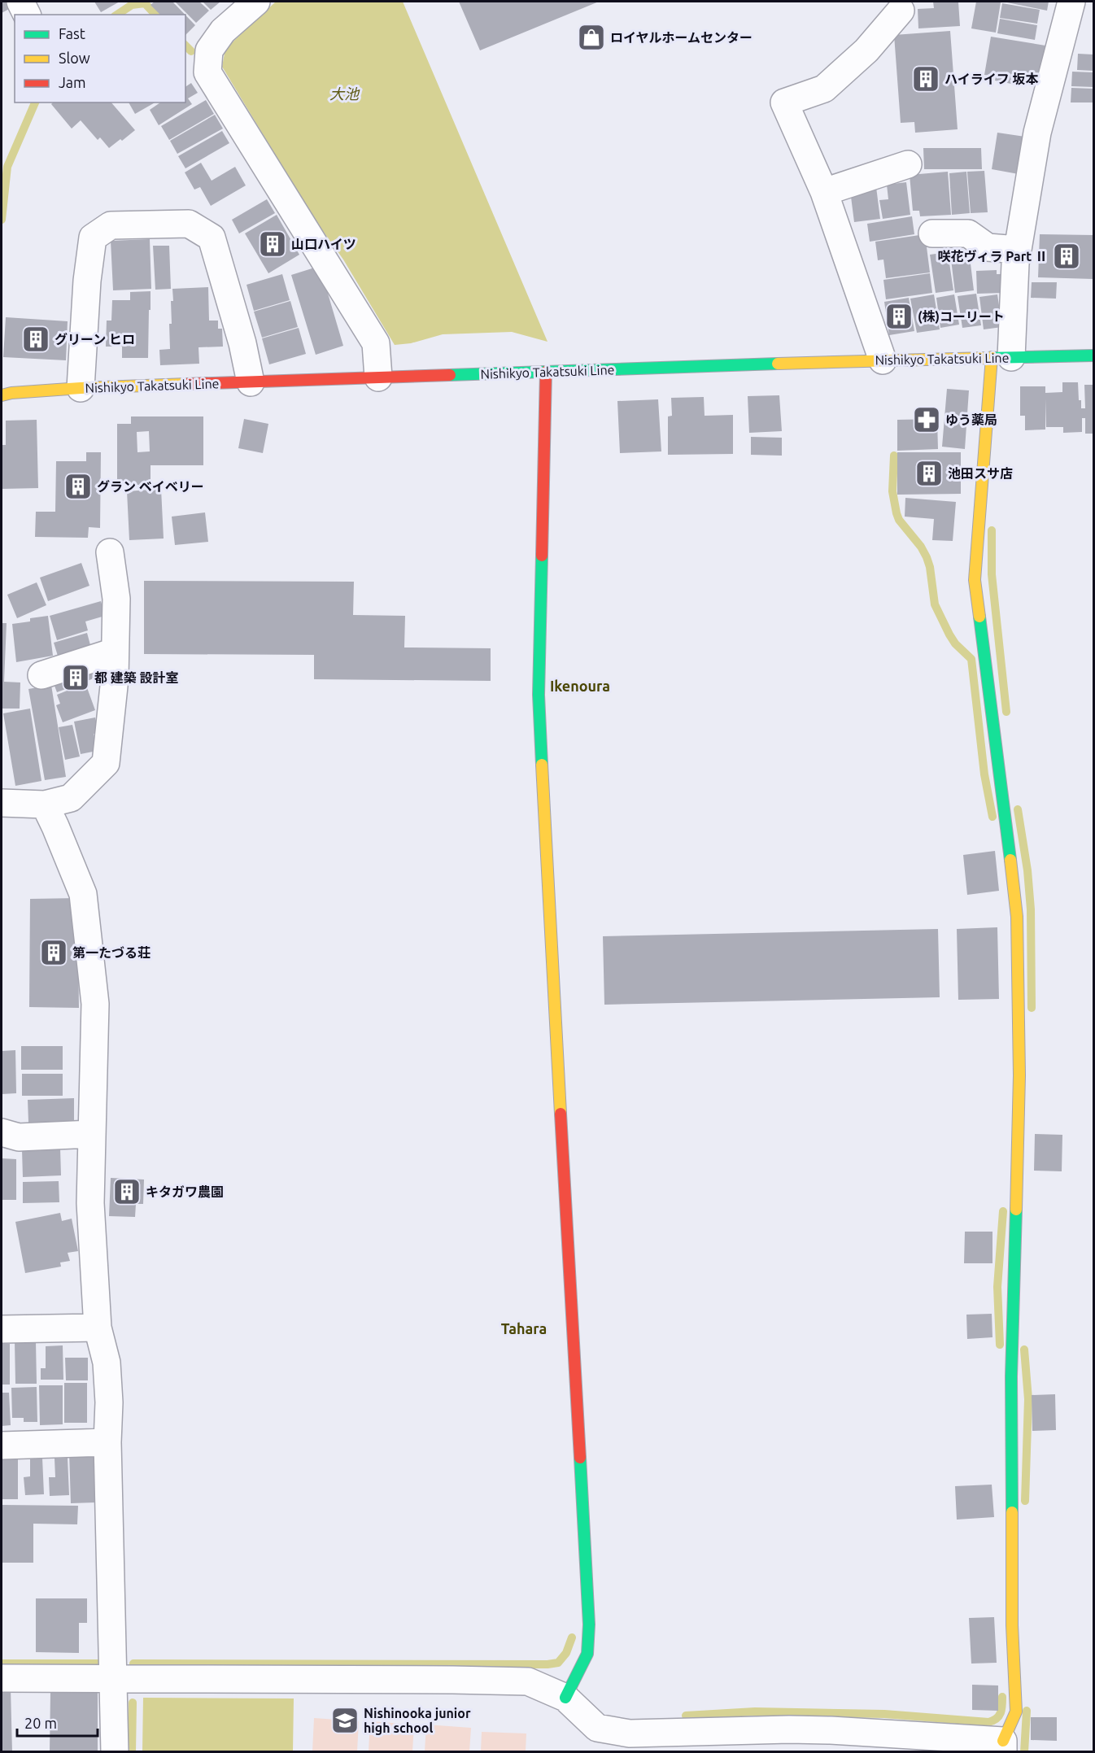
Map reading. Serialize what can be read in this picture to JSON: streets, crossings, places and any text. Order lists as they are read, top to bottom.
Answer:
{
  "streets": {
    "street": ["Nishikyo Takatsuki Line"]
  },
  "districts": ["Ikenoura", "Tahara"],
  "water": ["大池"],
  "places": {
    "shop": ["ロイヤルホームセンター"],
    "building": [
      "ハイライフ 坂本",
      "山口ハイツ",
      "咲花ヴィラ Part Ⅱ",
      "(株)コーリート",
      "グリーン ヒロ",
      "池田スサ店",
      "グラン ベイベリー",
      "都 建築 設計室",
      "第一たづる荘",
      "キタガワ農園"
    ],
    "pharmacy": ["ゆう薬局"],
    "school or university": ["Nishinooka junior high school"]
  },
  "legend": ["Fast", "Slow", "Jam"],
  "scale_bar": "20 m"
}
